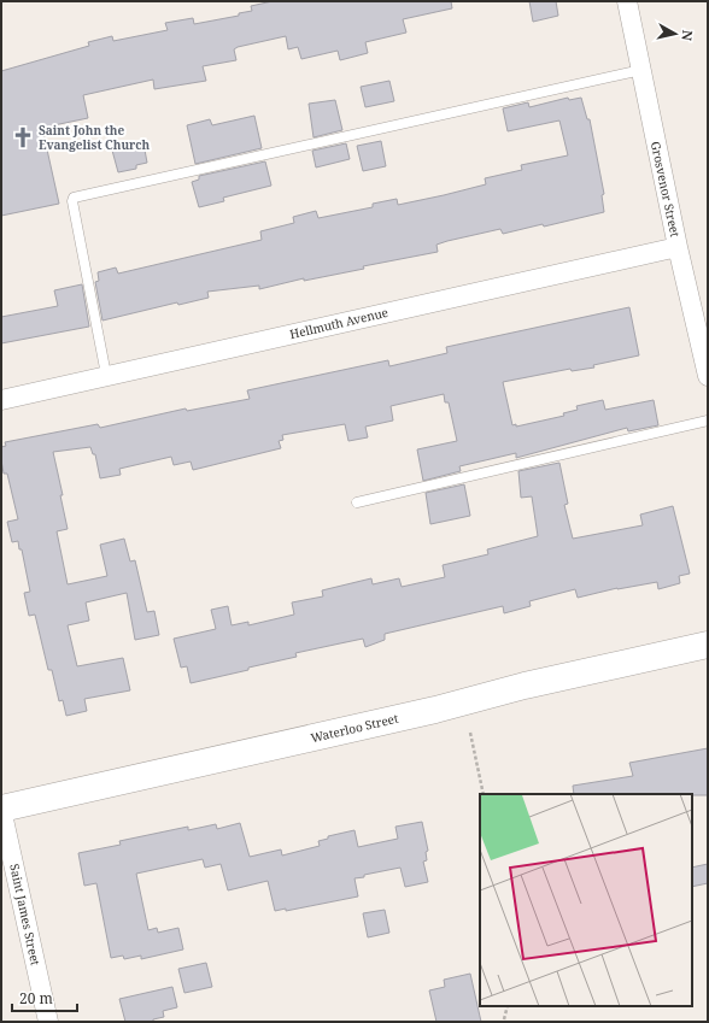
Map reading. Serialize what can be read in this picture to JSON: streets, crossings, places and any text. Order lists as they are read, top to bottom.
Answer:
{
  "streets": {
    "street": [
      "Grosvenor Street",
      "Hellmuth Avenue",
      "Waterloo Street",
      "Saint James Street"
    ]
  },
  "crossings": [
    ["Grosvenor Street", "Hellmuth Avenue"],
    ["Waterloo Street", "Saint James Street"]
  ],
  "places": {
    "church": ["Saint John the Evangelist Church"]
  },
  "scale_bar": "20 m",
  "north": "right"
}
